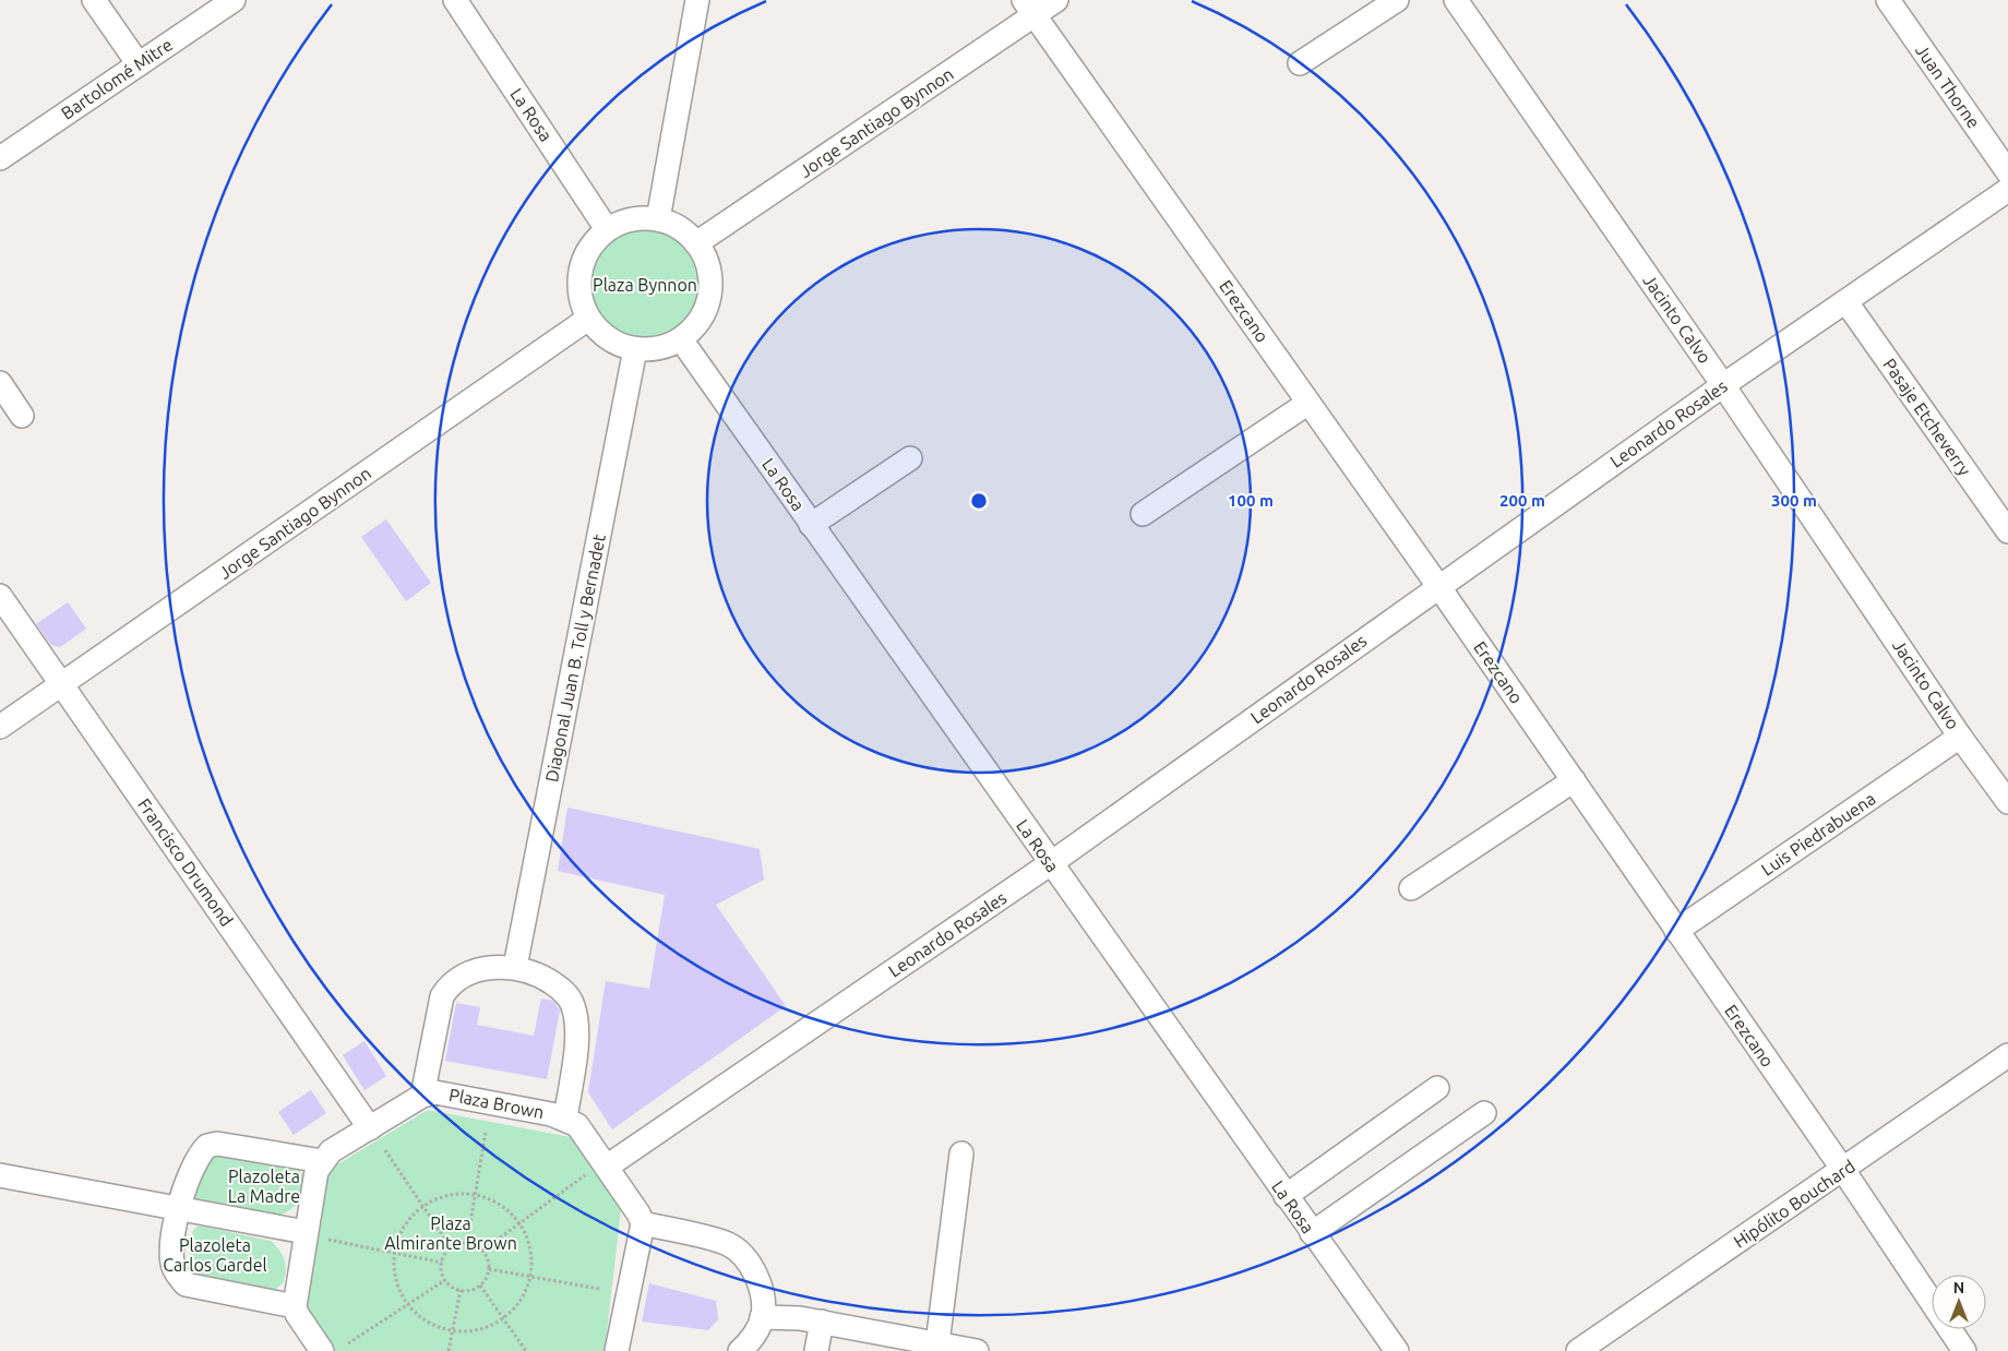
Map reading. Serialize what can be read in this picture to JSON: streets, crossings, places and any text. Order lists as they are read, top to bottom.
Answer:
{
  "streets": {
    "street": [
      "Bartolomé Mitre",
      "Juan Thorne",
      "La Rosa",
      "Jorge Santiago Bynnon",
      "Erezcano",
      "Jacinto Calvo",
      "Pasaje Etcheverry",
      "Leonardo Rosales",
      "Diagonal Juan B. Toll y Bernadet",
      "Luis Piedrabuena",
      "Francisco Drumond",
      "Plaza Brown",
      "Hipólito Bouchard"
    ]
  },
  "crossings": [
    ["La Rosa", "Jorge Santiago Bynnon"],
    ["La Rosa", "Leonardo Rosales"],
    ["La Rosa", "Diagonal Juan B. Toll y Bernadet"],
    ["Jorge Santiago Bynnon", "Erezcano"],
    ["Jorge Santiago Bynnon", "Diagonal Juan B. Toll y Bernadet"],
    ["Jorge Santiago Bynnon", "Francisco Drumond"],
    ["Erezcano", "Leonardo Rosales"],
    ["Erezcano", "Luis Piedrabuena"],
    ["Erezcano", "Hipólito Bouchard"],
    ["Jacinto Calvo", "Leonardo Rosales"],
    ["Jacinto Calvo", "Luis Piedrabuena"],
    ["Pasaje Etcheverry", "Leonardo Rosales"],
    ["Leonardo Rosales", "Plaza Brown"],
    ["Francisco Drumond", "Plaza Brown"]
  ],
  "parks": [
    "Plaza Bynnon",
    "Plazoleta La Madre",
    "Plaza Almirante Brown",
    "Plazoleta Carlos Gardel"
  ],
  "north": "top",
  "rings": ["100 m", "200 m", "300 m"]
}
